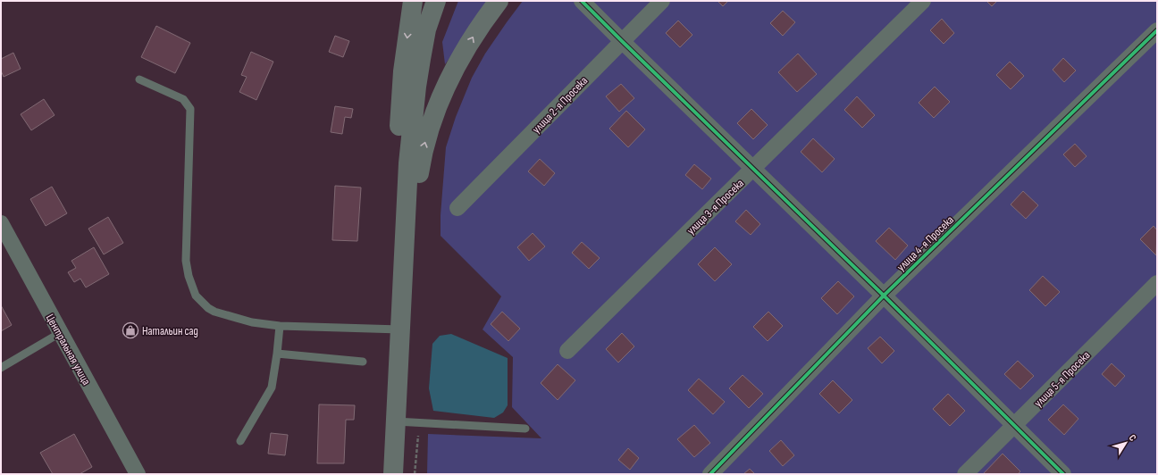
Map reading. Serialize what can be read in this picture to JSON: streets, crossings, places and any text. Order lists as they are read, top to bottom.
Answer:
{
  "streets": {
    "street": [
      "улица 2-я Просека",
      "улица 3-я Просека",
      "улица 4-я Просека",
      "Центральная улица",
      "улица 5-я Просека"
    ]
  },
  "places": {
    "shop": ["Натальин сад"]
  },
  "north": "top right"
}
